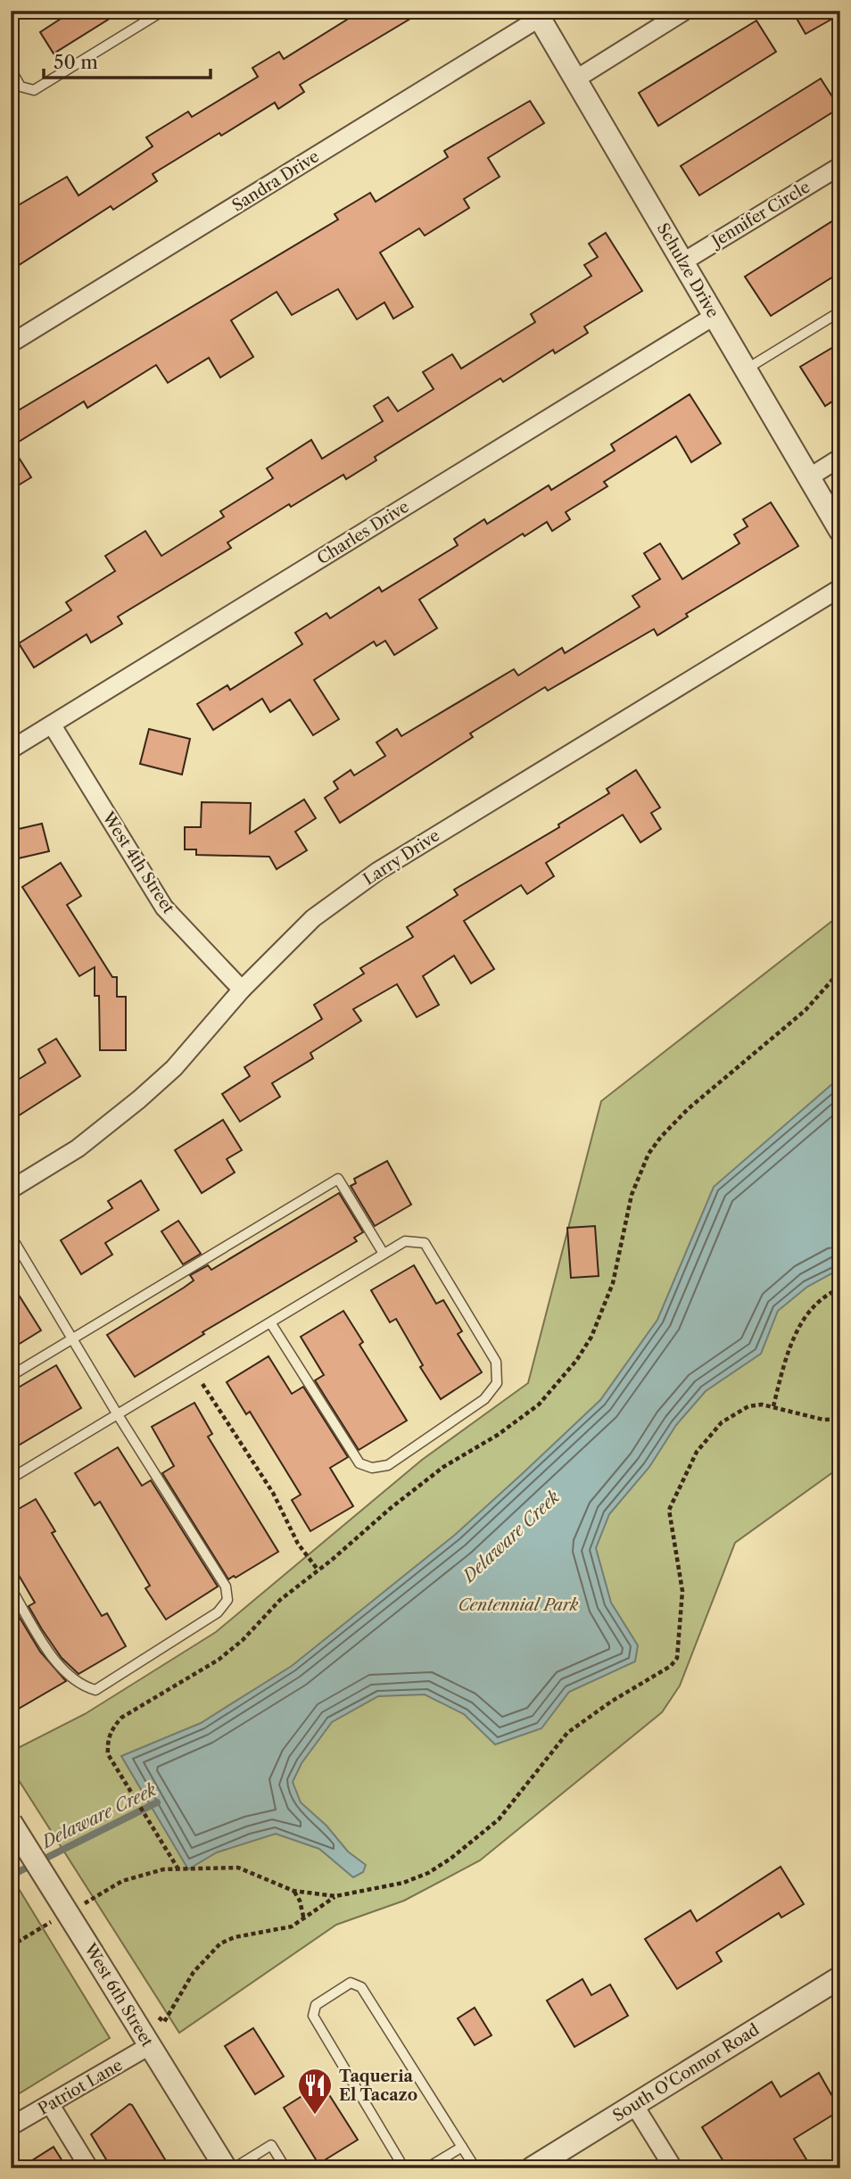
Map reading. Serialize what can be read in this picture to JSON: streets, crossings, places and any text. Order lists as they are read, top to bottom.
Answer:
{
  "streets": {
    "street": [
      "Sandra Drive",
      "Jennifer Circle",
      "Schulze Drive",
      "Charles Drive",
      "Larry Drive",
      "West 4th Street",
      "West 6th Street",
      "South O'Connor Road",
      "Patriot Lane"
    ]
  },
  "crossings": [
    ["Sandra Drive", "Schulze Drive"],
    ["Jennifer Circle", "Schulze Drive"],
    ["Schulze Drive", "Charles Drive"],
    ["Charles Drive", "West 4th Street"],
    ["Larry Drive", "West 4th Street"],
    ["West 6th Street", "Patriot Lane"]
  ],
  "water": ["Delaware Creek"],
  "parks": ["Centennial Park"],
  "places": {
    "restaurant": ["Taqueria El Tacazo"]
  },
  "scale_bar": "50 m"
}
